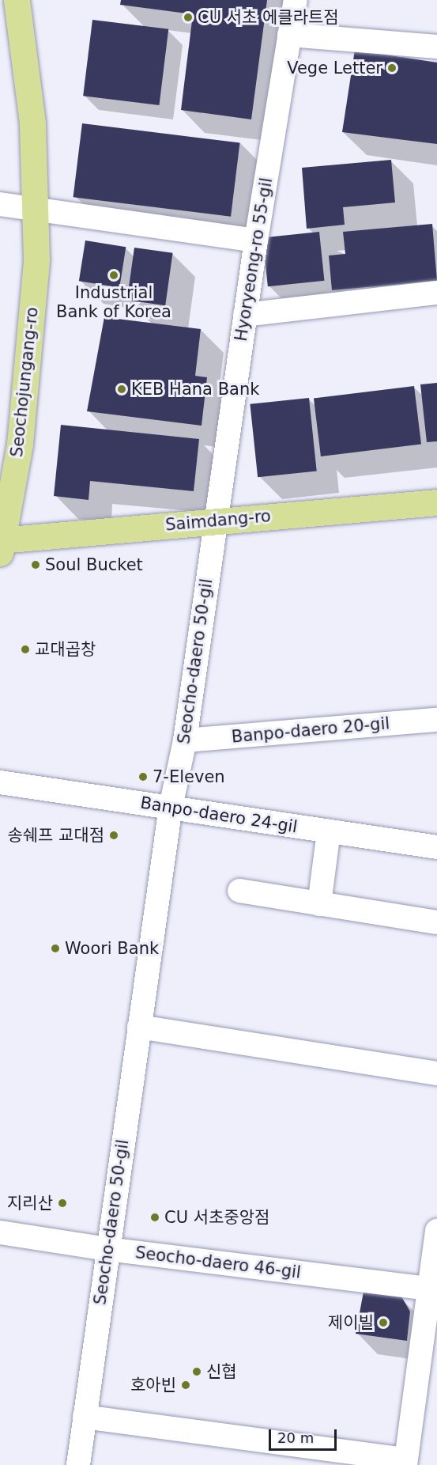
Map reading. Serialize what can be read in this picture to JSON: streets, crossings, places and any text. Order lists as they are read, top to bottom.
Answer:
{
  "streets": {
    "main road": ["Seochojungang-ro", "Saimdang-ro"],
    "street": [
      "Hyoryeong-ro 55-gil",
      "Seocho-daero 50-gil",
      "Banpo-daero 20-gil",
      "Banpo-daero 24-gil",
      "Seocho-daero 46-gil"
    ]
  },
  "crossings": [
    ["Hyoryeong-ro 55-gil", "Saimdang-ro"],
    ["Hyoryeong-ro 55-gil", "Seocho-daero 50-gil"],
    ["Seochojungang-ro", "Saimdang-ro"],
    ["Saimdang-ro", "Seocho-daero 50-gil"],
    ["Seocho-daero 50-gil", "Banpo-daero 20-gil"],
    ["Seocho-daero 50-gil", "Banpo-daero 24-gil"],
    ["Seocho-daero 50-gil", "Seocho-daero 46-gil"]
  ],
  "places": [
    "CU 서초 에클라트점",
    "Vege Letter",
    "Industrial Bank of Korea",
    "KEB Hana Bank",
    "Soul Bucket",
    "교대곱창",
    "7-Eleven",
    "송쉐프 교대점",
    "Woori Bank",
    "지리산",
    "CU 서초중앙점",
    "제이빌",
    "신협",
    "호아빈"
  ],
  "scale_bar": "20 m"
}
